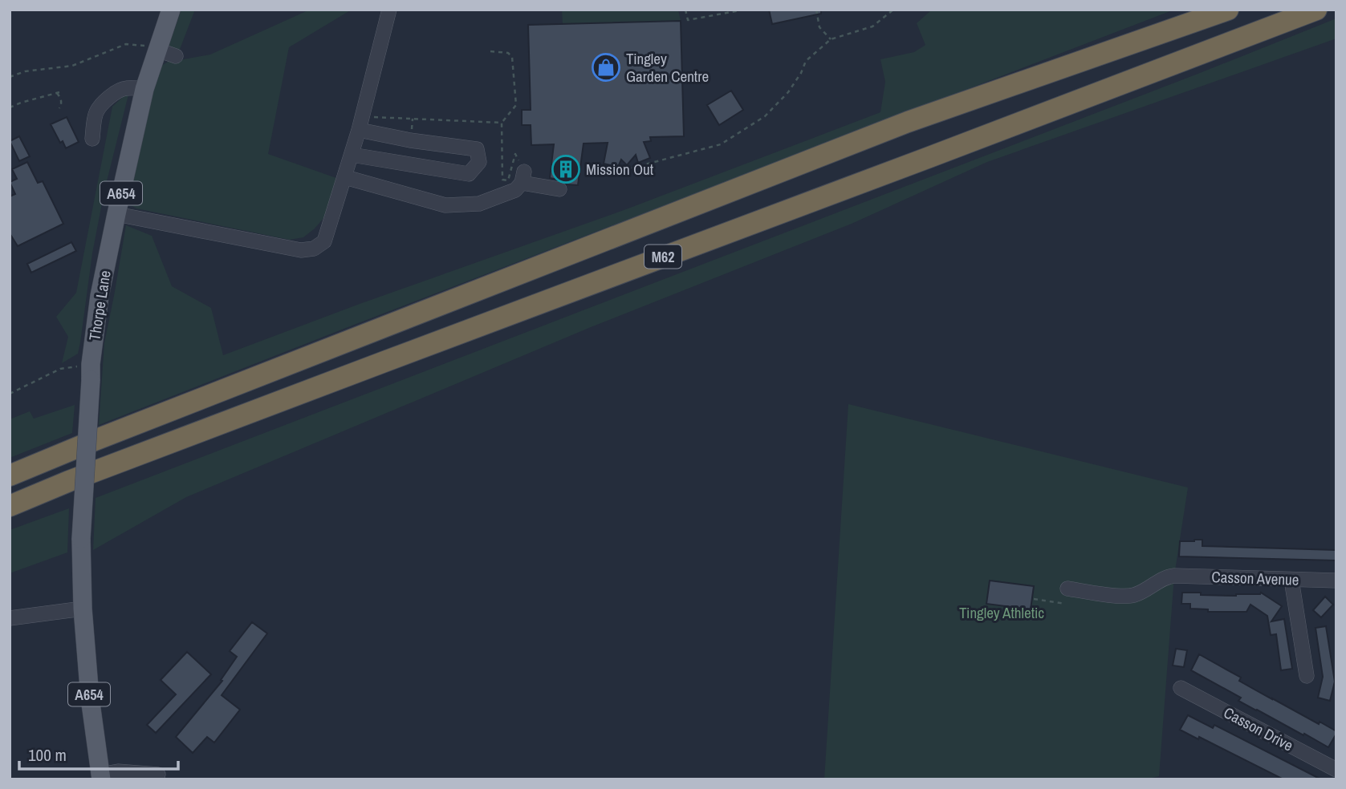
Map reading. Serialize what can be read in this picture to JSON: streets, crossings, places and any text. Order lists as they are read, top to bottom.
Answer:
{
  "streets": {
    "highway": ["M62"],
    "main road": ["A654", "Thorpe Lane"],
    "street": ["Casson Avenue", "Casson Drive"]
  },
  "parks": ["Tingley Athletic"],
  "places": {
    "shop": ["Tingley Garden Centre"],
    "building": ["Mission Out"]
  },
  "scale_bar": "100 m"
}
